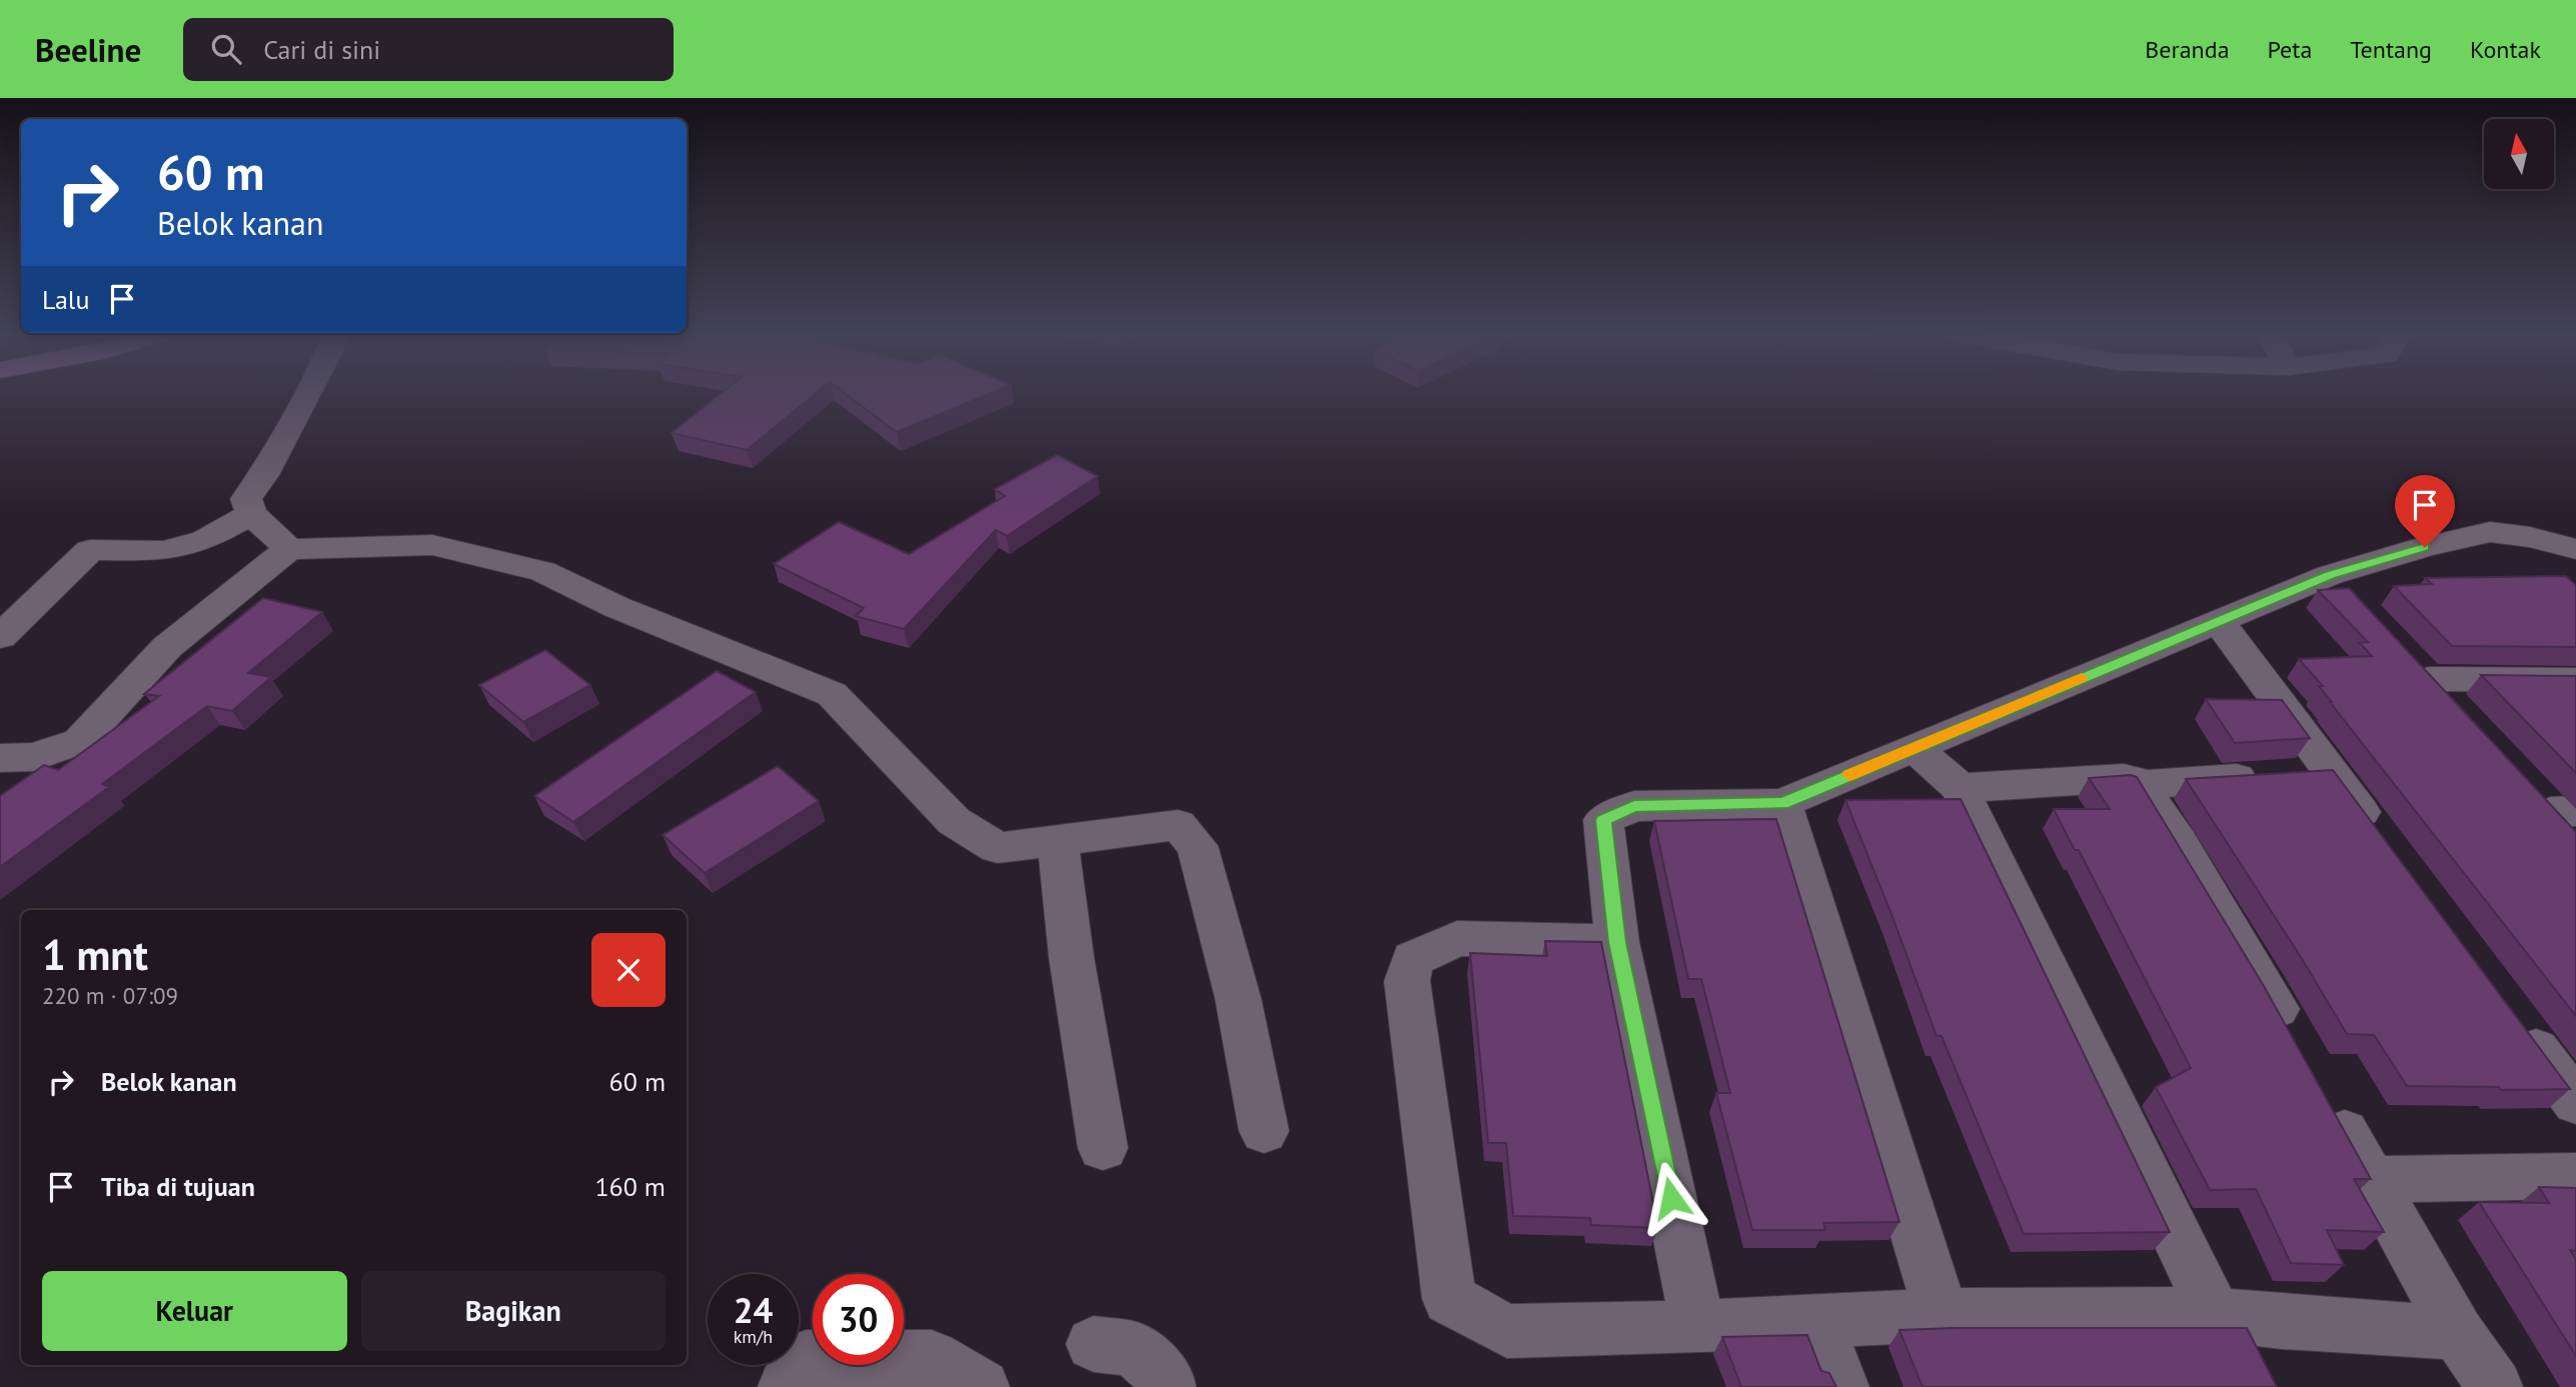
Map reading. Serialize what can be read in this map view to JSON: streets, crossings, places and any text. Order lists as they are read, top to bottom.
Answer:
{
  "north": "top",
  "page": {
    "header": "Beeline",
    "search": "Cari di sini",
    "nav": [
      "Beranda",
      "Peta",
      "Tentang",
      "Kontak"
    ],
    "turn": ["60 m", "Belok kanan"],
    "then": "Lalu",
    "heading": ["1 mnt", "220 m · 07:09"],
    "list": [
      {
        "name": "Belok kanan",
        "value": "60 m"
      },
      {
        "name": "Tiba di tujuan",
        "value": "160 m"
      }
    ],
    "buttons": ["Keluar", "Bagikan"],
    "speed": "24 km/h",
    "limit": "30"
  }
}
